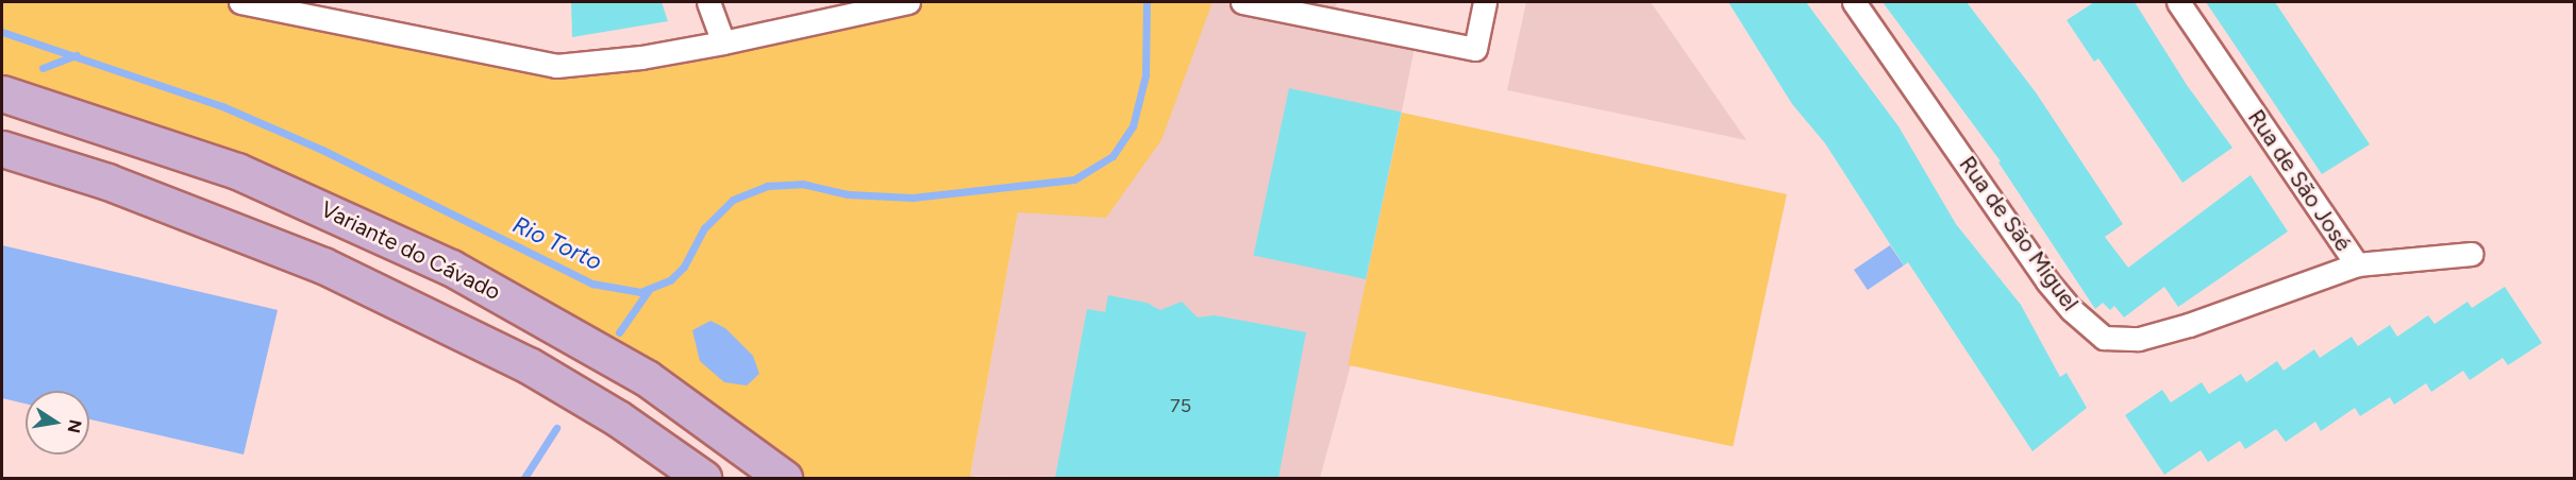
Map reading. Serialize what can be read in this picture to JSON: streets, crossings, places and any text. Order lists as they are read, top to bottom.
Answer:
{
  "streets": {
    "main road": ["Variante do Cávado"],
    "street": ["Rua de São José", "Rua de São Miguel"]
  },
  "crossings": [
    ["Rua de São José", "Rua de São Miguel"]
  ],
  "water": ["Rio Torto"],
  "house_numbers": ["75"],
  "north": "right"
}
